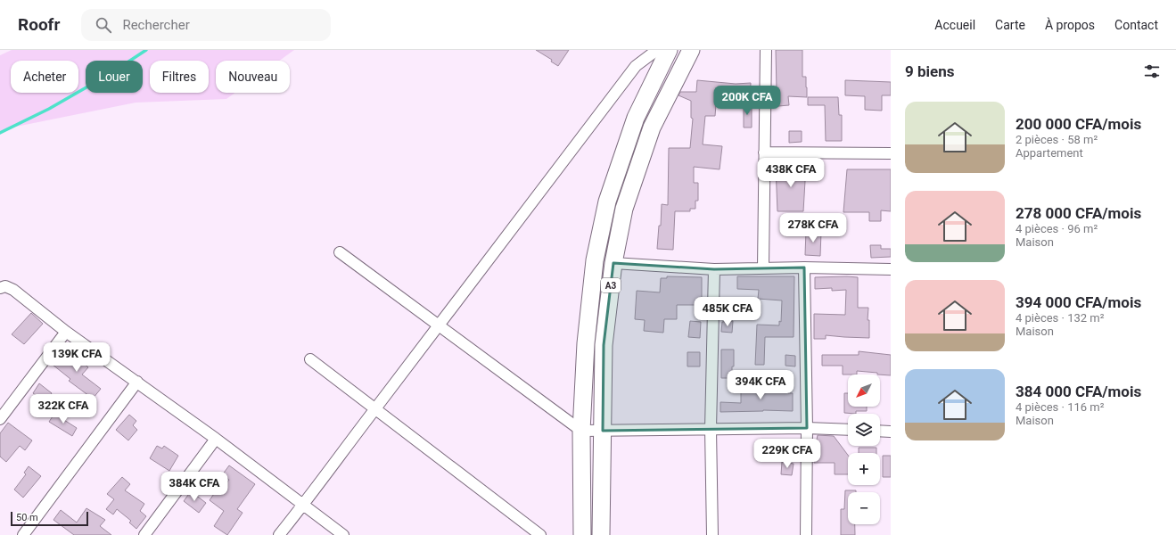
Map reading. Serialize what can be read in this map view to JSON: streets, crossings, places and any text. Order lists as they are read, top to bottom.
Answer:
{
  "streets": {
    "highway": ["A3"]
  },
  "scale_bar": "50 m",
  "north": "bottom left",
  "page": {
    "header": "Roofr",
    "search": "Rechercher",
    "nav": [
      "Accueil",
      "Carte",
      "À propos",
      "Contact"
    ],
    "heading": "9 biens",
    "chip": [
      "Acheter",
      "Louer",
      "Filtres",
      "Nouveau"
    ],
    "price": [
      "200K CFA",
      "438K CFA",
      "278K CFA",
      "485K CFA",
      "139K CFA",
      "394K CFA",
      "322K CFA",
      "229K CFA",
      "384K CFA"
    ],
    "list": [
      {
        "name": "200 000 CFA/mois",
        "note": "2 pièces · 58 m² · Appartement"
      },
      {
        "name": "278 000 CFA/mois",
        "note": "4 pièces · 96 m² · Maison"
      },
      {
        "name": "394 000 CFA/mois",
        "note": "4 pièces · 132 m² · Maison"
      },
      {
        "name": "384 000 CFA/mois",
        "note": "4 pièces · 116 m² · Maison"
      }
    ],
    "map_buttons": ["+", "−"],
    "scale": "50 m"
  }
}
